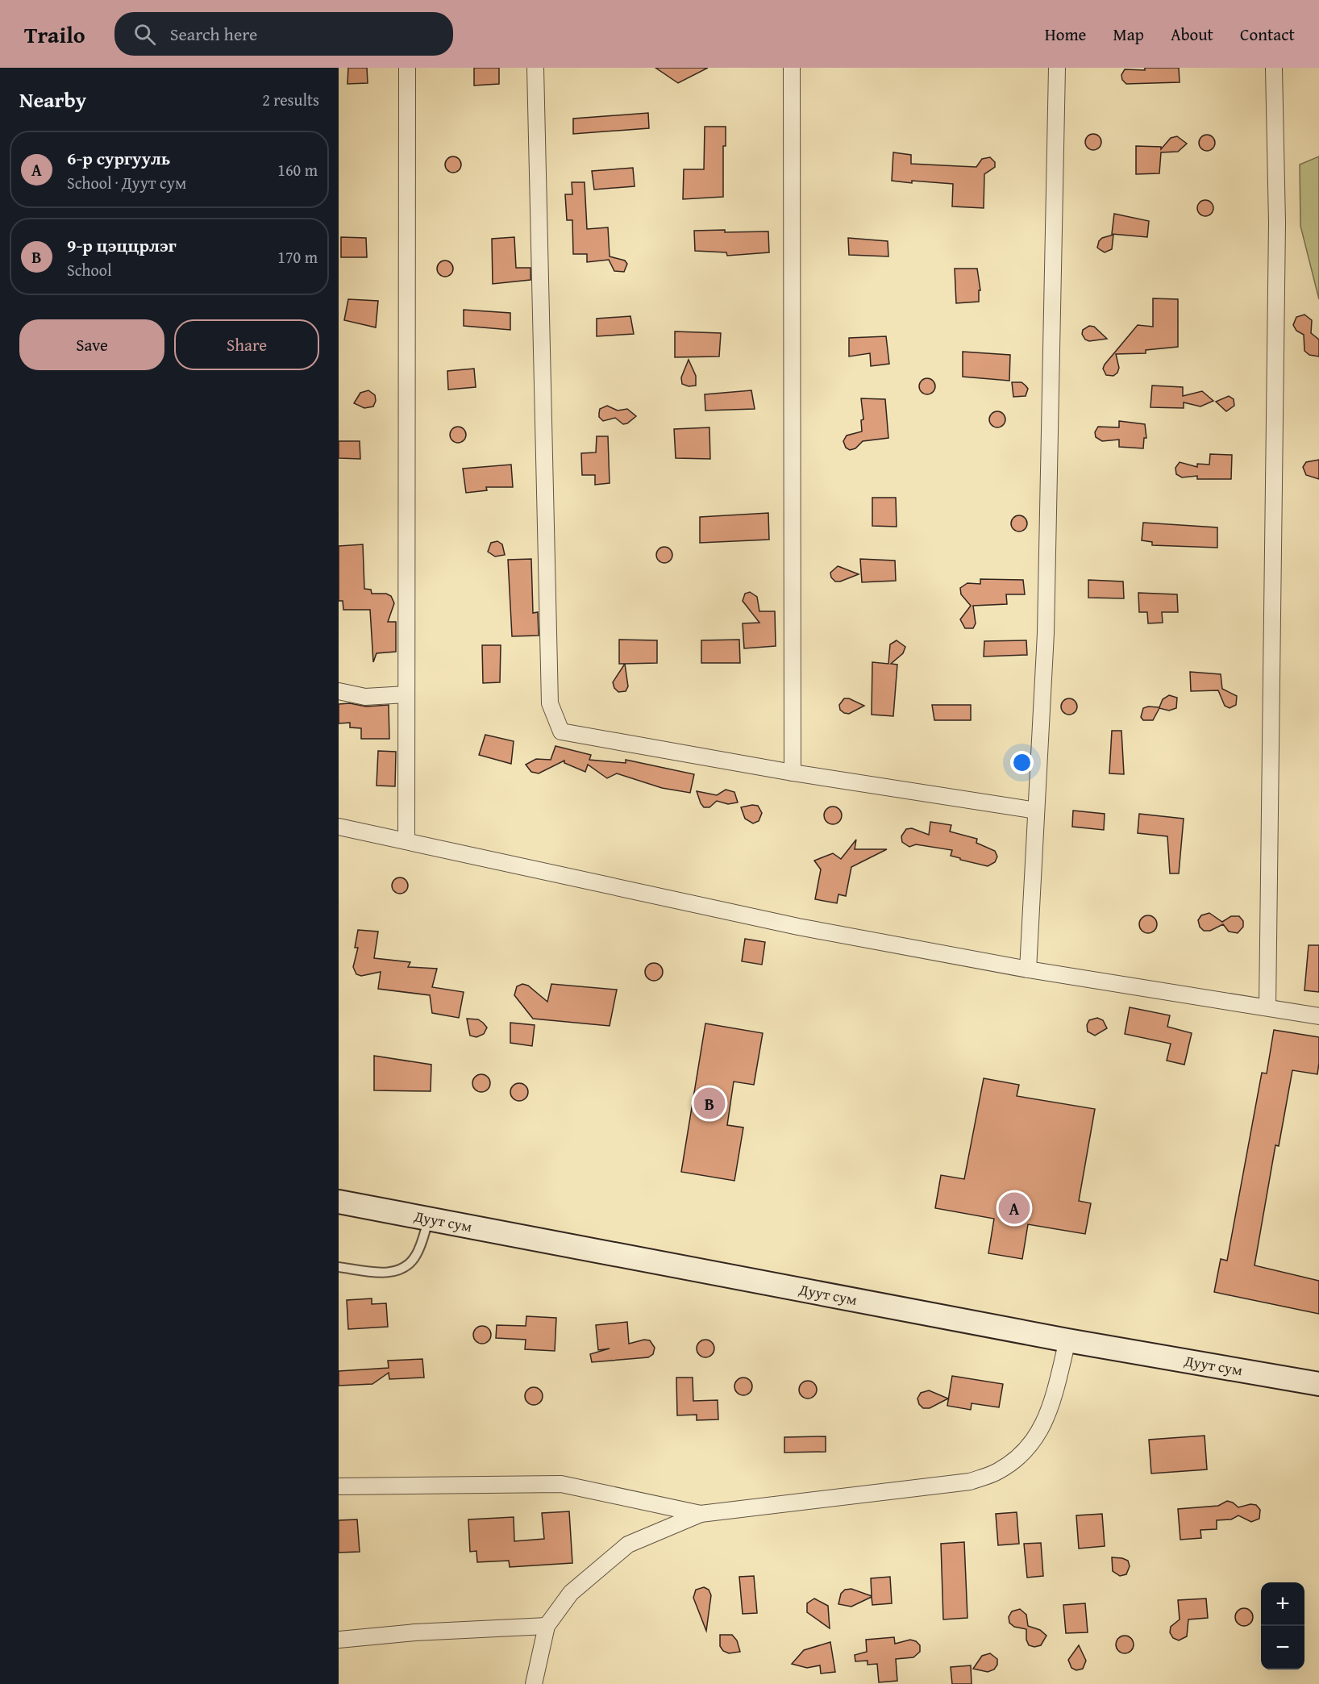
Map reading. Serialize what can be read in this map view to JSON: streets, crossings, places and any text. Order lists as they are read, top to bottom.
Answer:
{
  "streets": {
    "main road": ["Дуут сум"]
  },
  "page": {
    "header": "Trailo",
    "search": "Search here",
    "nav": [
      "Home",
      "Map",
      "About",
      "Contact"
    ],
    "heading": ["Nearby", "2 results"],
    "list": [
      {
        "mark": "A",
        "name": "6-р сургууль",
        "note": "School · Дуут сум",
        "value": "160 m"
      },
      {
        "mark": "B",
        "name": "9-р цэццрлэг",
        "note": "School",
        "value": "170 m"
      }
    ],
    "buttons": ["Save", "Share"],
    "pins": ["B", "A"],
    "map_buttons": ["+", "−"]
  }
}
